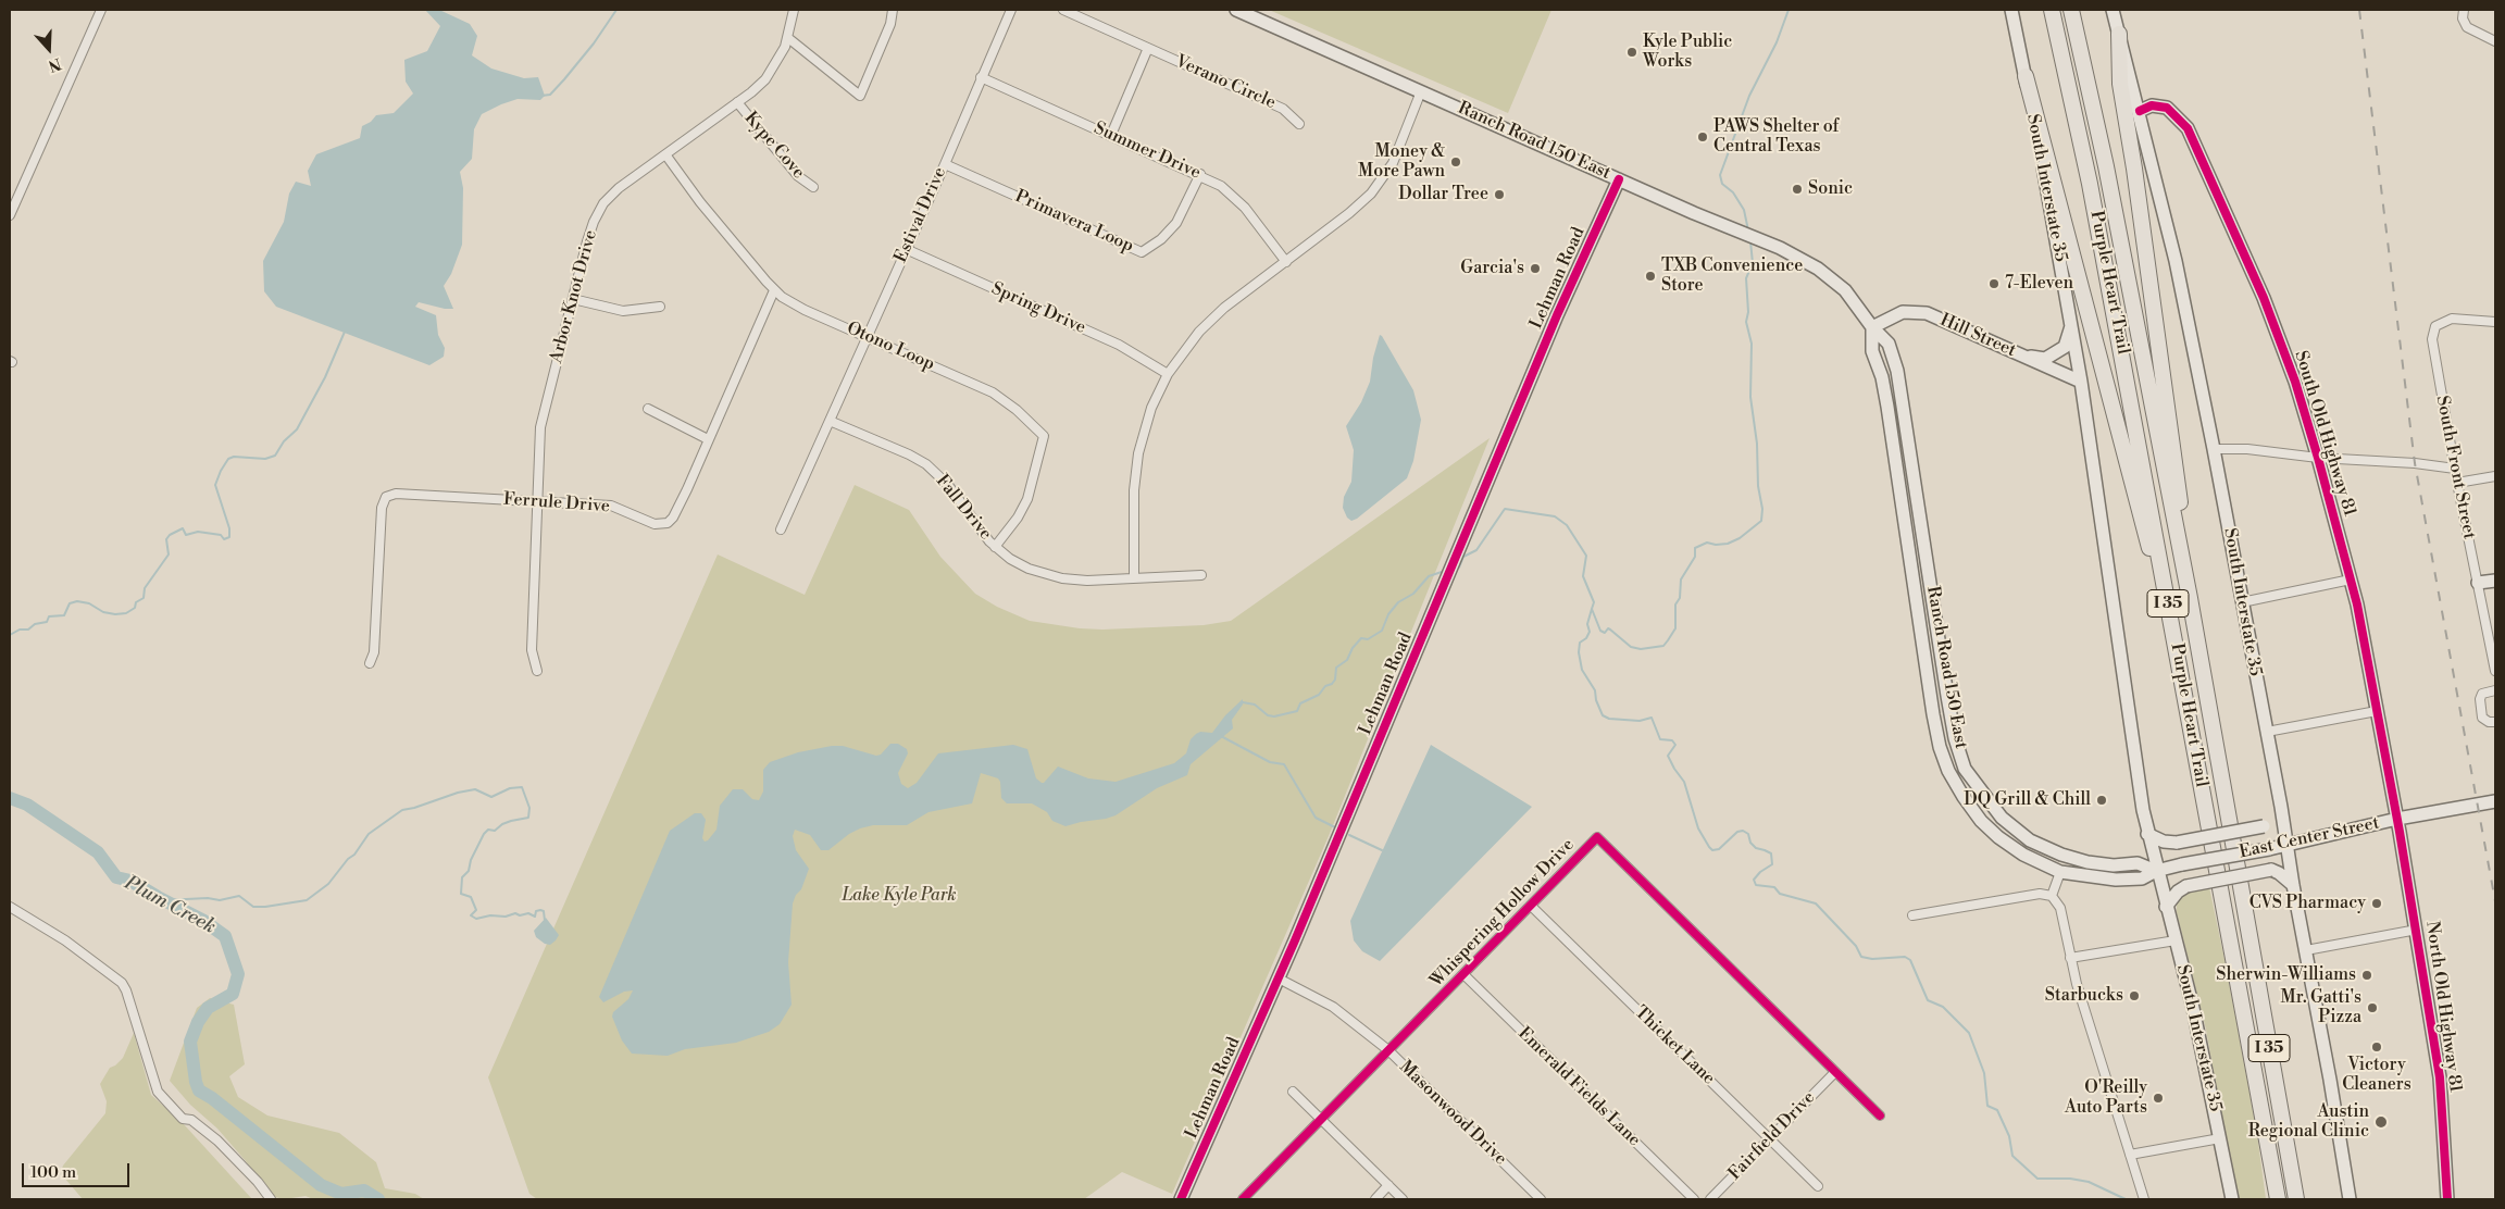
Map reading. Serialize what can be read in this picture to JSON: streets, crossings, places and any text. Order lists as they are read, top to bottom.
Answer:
{
  "streets": {
    "highway": ["Purple Heart Trail", "I 35"],
    "main road": [
      "Ranch Road 150 East",
      "South Interstate 35",
      "Lehman Road",
      "Hill Street",
      "South Old Highway 81",
      "East Center Street",
      "North Old Highway 81"
    ],
    "street": [
      "Verano Circle",
      "Kype Cove",
      "Summer Drive",
      "Estival Drive",
      "Primavera Loop",
      "Arbor Knot Drive",
      "Spring Drive",
      "Otono Loop",
      "South Front Street",
      "Ferrule Drive",
      "Fall Drive",
      "Whispering Hollow Drive",
      "Thicket Lane",
      "Emerald Fields Lane",
      "Masonwood Drive",
      "Fairfield Drive"
    ]
  },
  "crossings": [
    ["Ranch Road 150 East", "South Interstate 35"],
    ["Ranch Road 150 East", "Lehman Road"],
    ["Ranch Road 150 East", "Hill Street"],
    ["Ranch Road 150 East", "East Center Street"],
    ["Kype Cove", "Arbor Knot Drive"],
    ["Summer Drive", "Estival Drive"],
    ["Summer Drive", "Primavera Loop"],
    ["South Interstate 35", "Hill Street"],
    ["South Interstate 35", "South Old Highway 81"],
    ["South Interstate 35", "East Center Street"],
    ["Estival Drive", "Primavera Loop"],
    ["Estival Drive", "Spring Drive"],
    ["Estival Drive", "Otono Loop"],
    ["Estival Drive", "Fall Drive"],
    ["Lehman Road", "Masonwood Drive"],
    ["Arbor Knot Drive", "Otono Loop"],
    ["Arbor Knot Drive", "Ferrule Drive"],
    ["Otono Loop", "Ferrule Drive"],
    ["Otono Loop", "Fall Drive"],
    ["South Old Highway 81", "East Center Street"],
    ["South Old Highway 81", "North Old Highway 81"],
    ["East Center Street", "North Old Highway 81"],
    ["Whispering Hollow Drive", "Thicket Lane"],
    ["Whispering Hollow Drive", "Emerald Fields Lane"],
    ["Whispering Hollow Drive", "Masonwood Drive"],
    ["Whispering Hollow Drive", "Fairfield Drive"],
    ["Thicket Lane", "Fairfield Drive"]
  ],
  "water": ["Plum Creek"],
  "parks": ["Lake Kyle Park"],
  "places": [
    "Kyle Public Works",
    "PAWS Shelter of Central Texas",
    "Money & More Pawn",
    "Sonic",
    "Dollar Tree",
    "Garcia's",
    "TXB Convenience Store",
    "7-Eleven",
    "DQ Grill & Chill",
    "CVS Pharmacy",
    "Sherwin-Williams",
    "Starbucks",
    "Mr. Gatti's Pizza",
    "Victory Cleaners",
    "O'Reilly Auto Parts",
    "Austin Regional Clinic"
  ],
  "scale_bar": "100 m",
  "north": "bottom"
}
